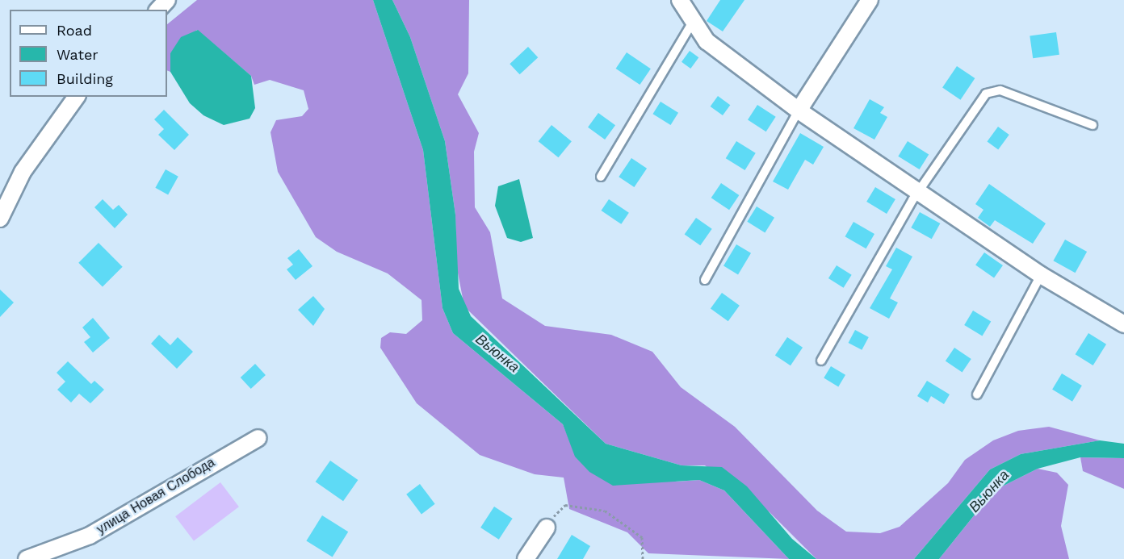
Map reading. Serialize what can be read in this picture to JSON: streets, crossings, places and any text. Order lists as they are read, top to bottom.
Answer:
{
  "streets": {
    "street": ["улица Новая Слобода"]
  },
  "water": ["Вьюнка"],
  "legend": ["Road", "Water", "Building"]
}
